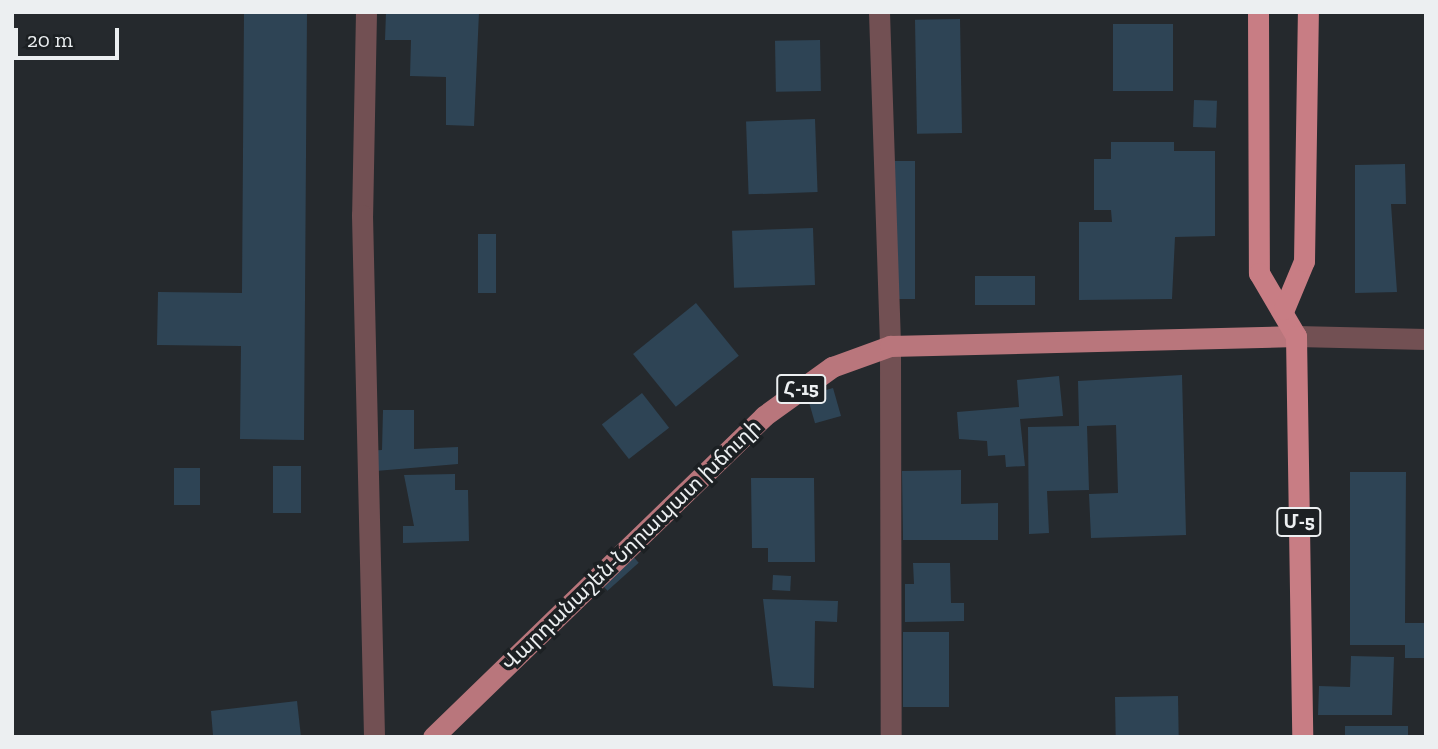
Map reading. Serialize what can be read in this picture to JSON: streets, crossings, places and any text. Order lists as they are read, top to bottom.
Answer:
{
  "streets": {
    "highway": ["Մ-5"],
    "main road": ["Հ-15", "Վարդանաշեն-Նորապատ խճուղի"]
  },
  "crossings": [
    ["Մ-5", "Վարդանաշեն-Նորապատ խճուղի"]
  ],
  "scale_bar": "20 m"
}
